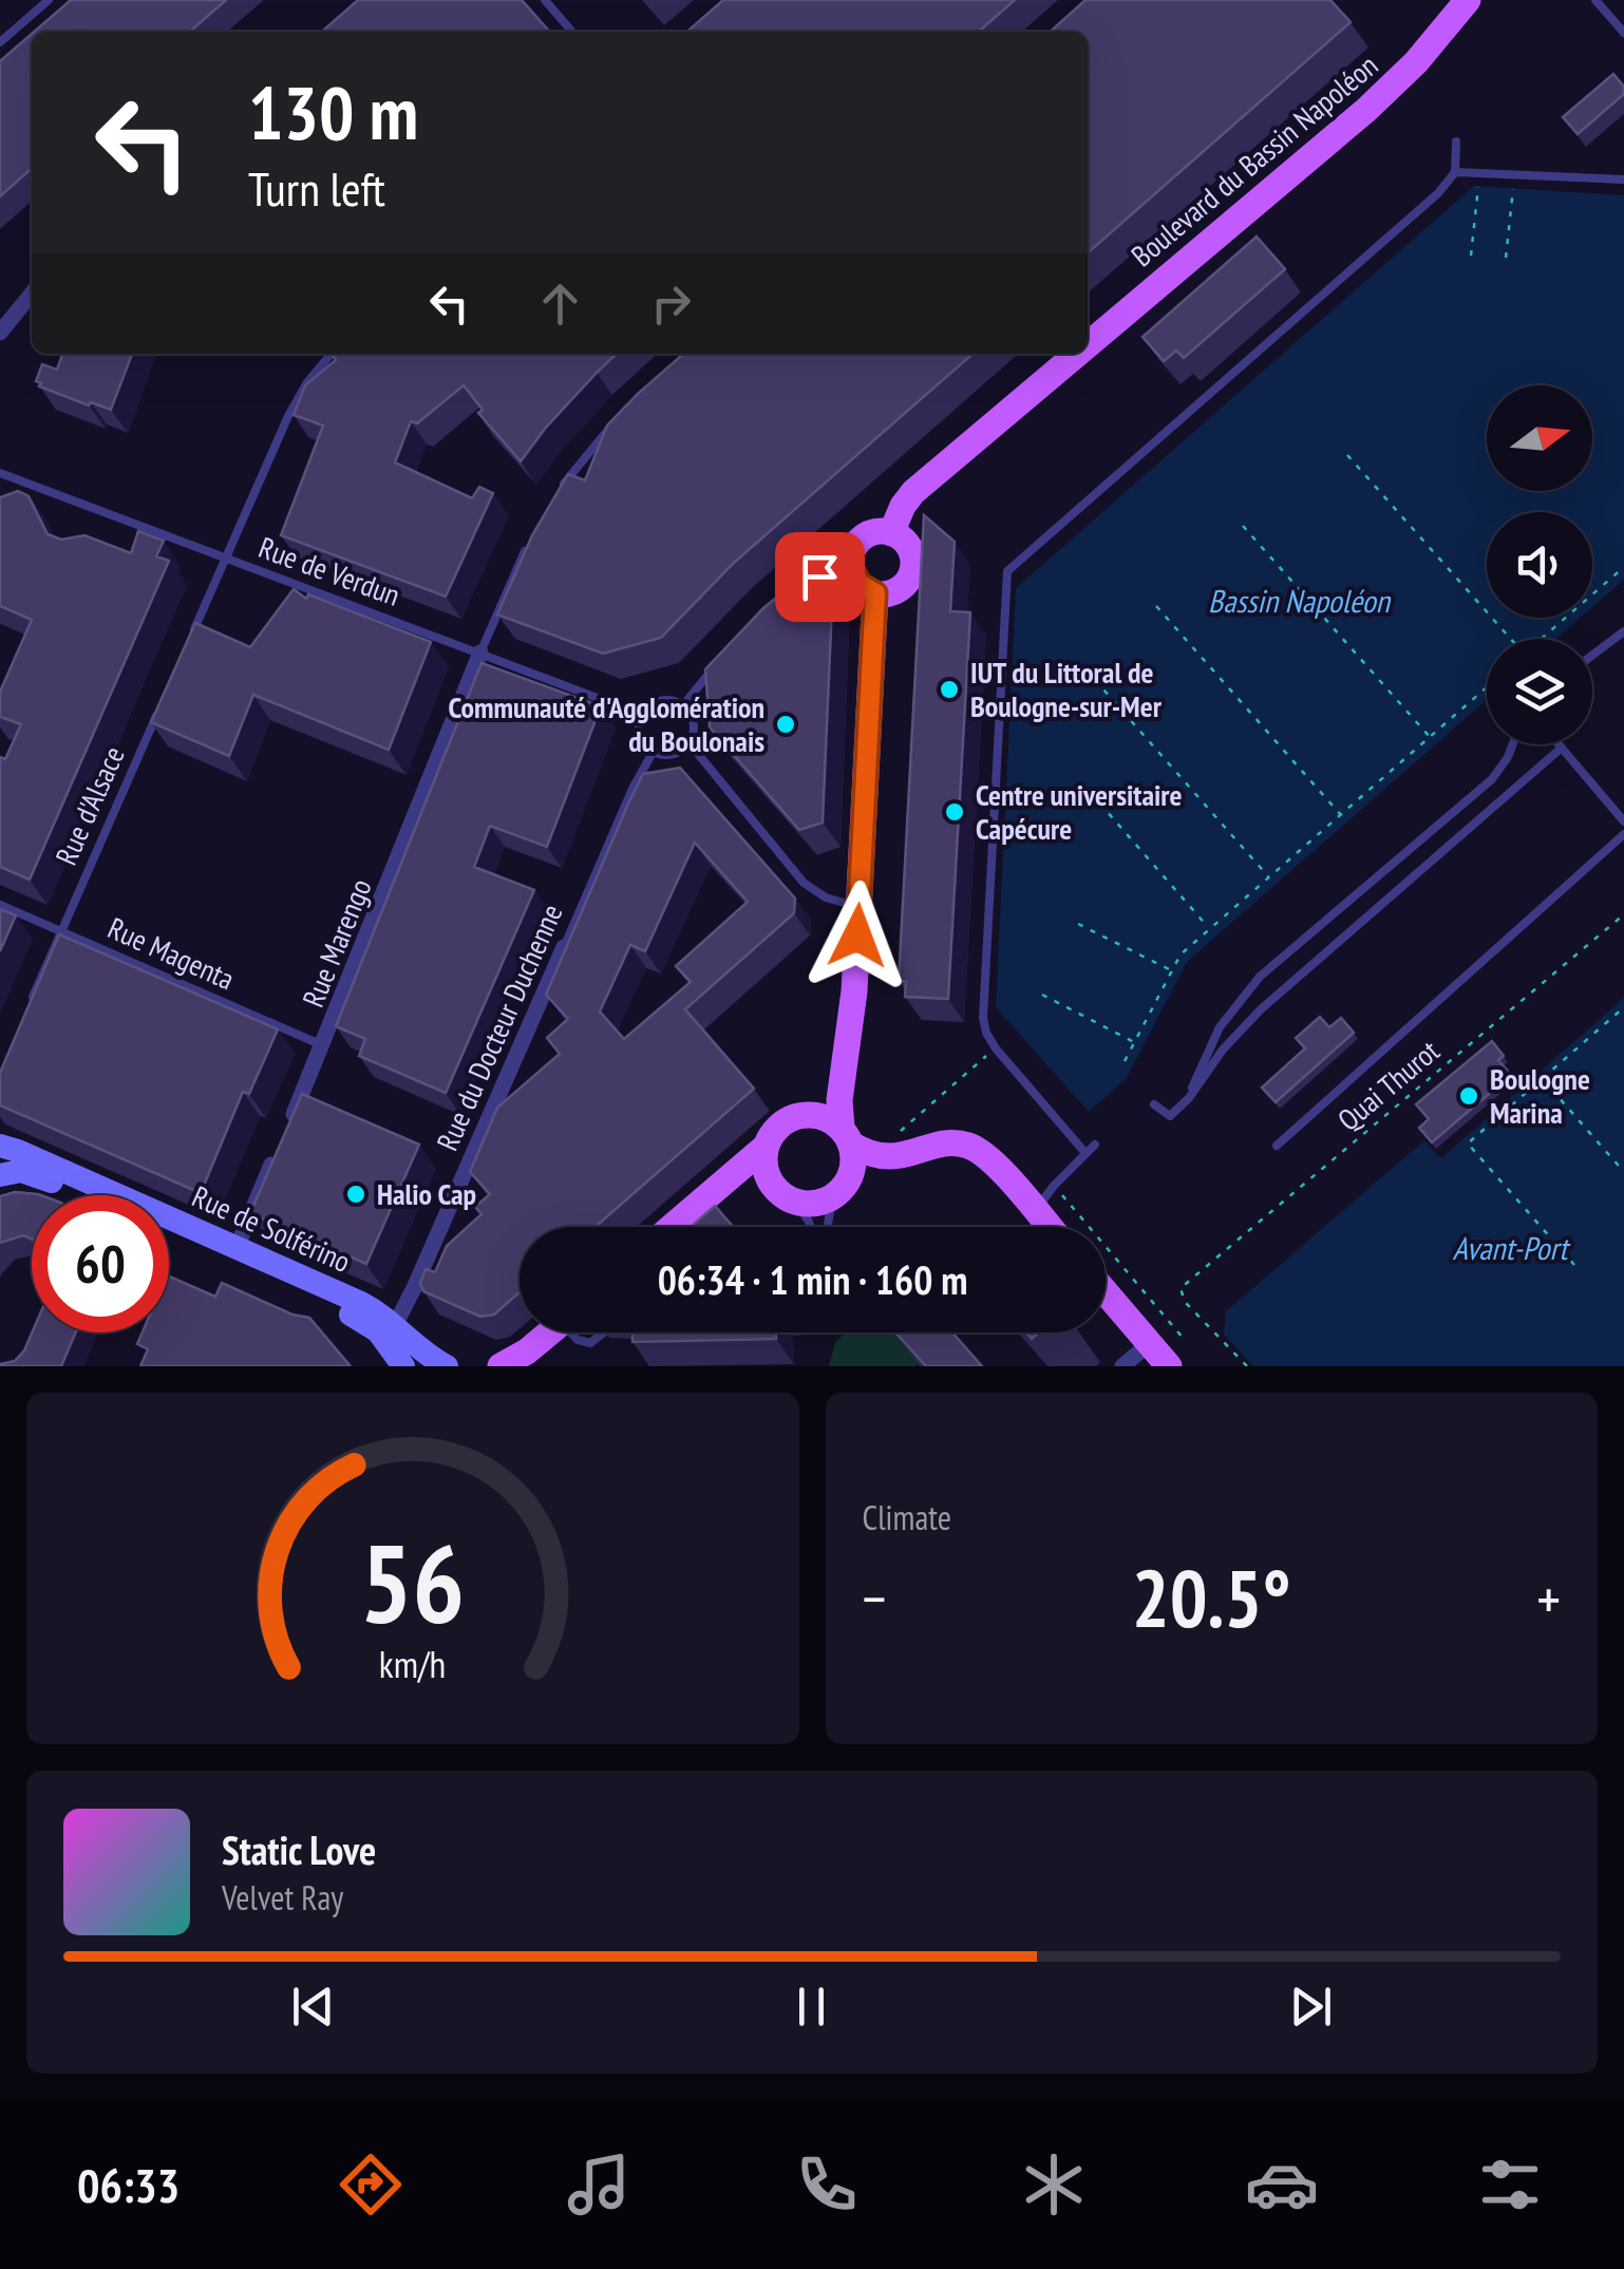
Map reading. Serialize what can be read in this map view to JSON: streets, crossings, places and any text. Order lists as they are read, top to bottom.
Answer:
{
  "streets": {
    "main road": ["Boulevard du Bassin Napoléon", "Rue de Solférino"],
    "street": ["Rue Marengo", "Rue du Docteur Duchenne"],
    "lane": ["Rue de Verdun", "Rue d'Alsace", "Rue Magenta"],
    "path": ["Quai Thurot"]
  },
  "crossings": [
    ["Rue de Verdun", "Rue Marengo"],
    ["Rue de Verdun", "Rue du Docteur Duchenne"],
    ["Rue d'Alsace", "Rue Magenta"],
    ["Rue Marengo", "Rue Magenta"],
    ["Rue Marengo", "Rue de Solférino"],
    ["Rue du Docteur Duchenne", "Rue de Solférino"]
  ],
  "water": ["Bassin Napoléon", "Avant-Port"],
  "places": [
    "IUT du Littoral de Boulogne-sur-Mer",
    "Communauté d'Agglomération du Boulonais",
    "Centre universitaire Capécure",
    "Boulogne Marina",
    "Halio Cap"
  ],
  "north": "right",
  "page": {
    "turn": ["130 m", "Turn left"],
    "limit": "60",
    "trip": "06:34 · 1 min · 160 m",
    "tile": "Climate",
    "heat": ["−", "20.5°", "+"],
    "song": ["Static Love", "Velvet Ray"],
    "tabs": "06:33",
    "gauge": ["56", "km/h"]
  }
}
